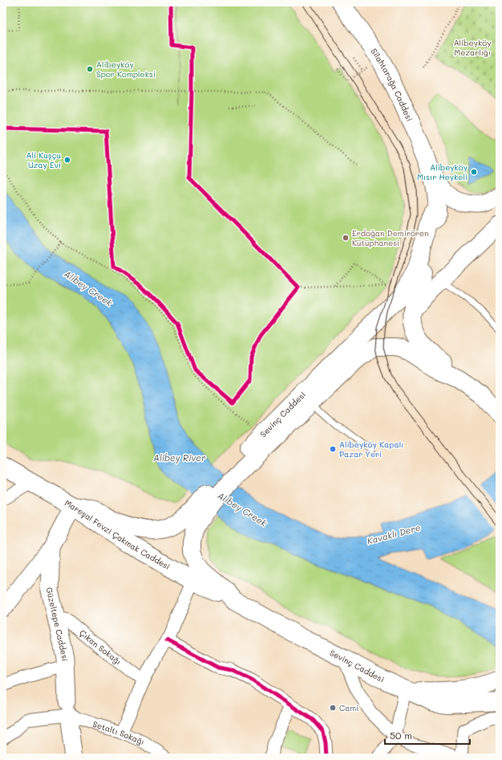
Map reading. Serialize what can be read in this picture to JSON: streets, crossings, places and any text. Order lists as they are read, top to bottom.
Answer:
{
  "streets": {
    "main road": ["Silahtarağa Caddesi", "Sevinç Caddesi", "Mareşal Fevzi Çakmak Caddesi"],
    "street": ["Güzeltepe Caddesi", "Çıkan Sokağı", "Setaltı Sokağı"]
  },
  "crossings": [
    ["Silahtarağa Caddesi", "Sevinç Caddesi"],
    ["Sevinç Caddesi", "Mareşal Fevzi Çakmak Caddesi"],
    ["Güzeltepe Caddesi", "Çıkan Sokağı"],
    ["Güzeltepe Caddesi", "Setaltı Sokağı"]
  ],
  "water": ["Alibey Creek", "Alibey River", "Kavaklı Dere"],
  "parks": ["Alibeyköy Mezarlığı"],
  "places": [
    "Alibeyköy Spor Kompleksi",
    "Ali Kuşçu Uzay Evi",
    "Alibeyköy Mısır Heykeli",
    "Erdoğan Demirören Kütüphanesi",
    "Alibeyköy Kapalı Pazar Yeri",
    "Cami"
  ],
  "scale_bar": "50 m"
}
